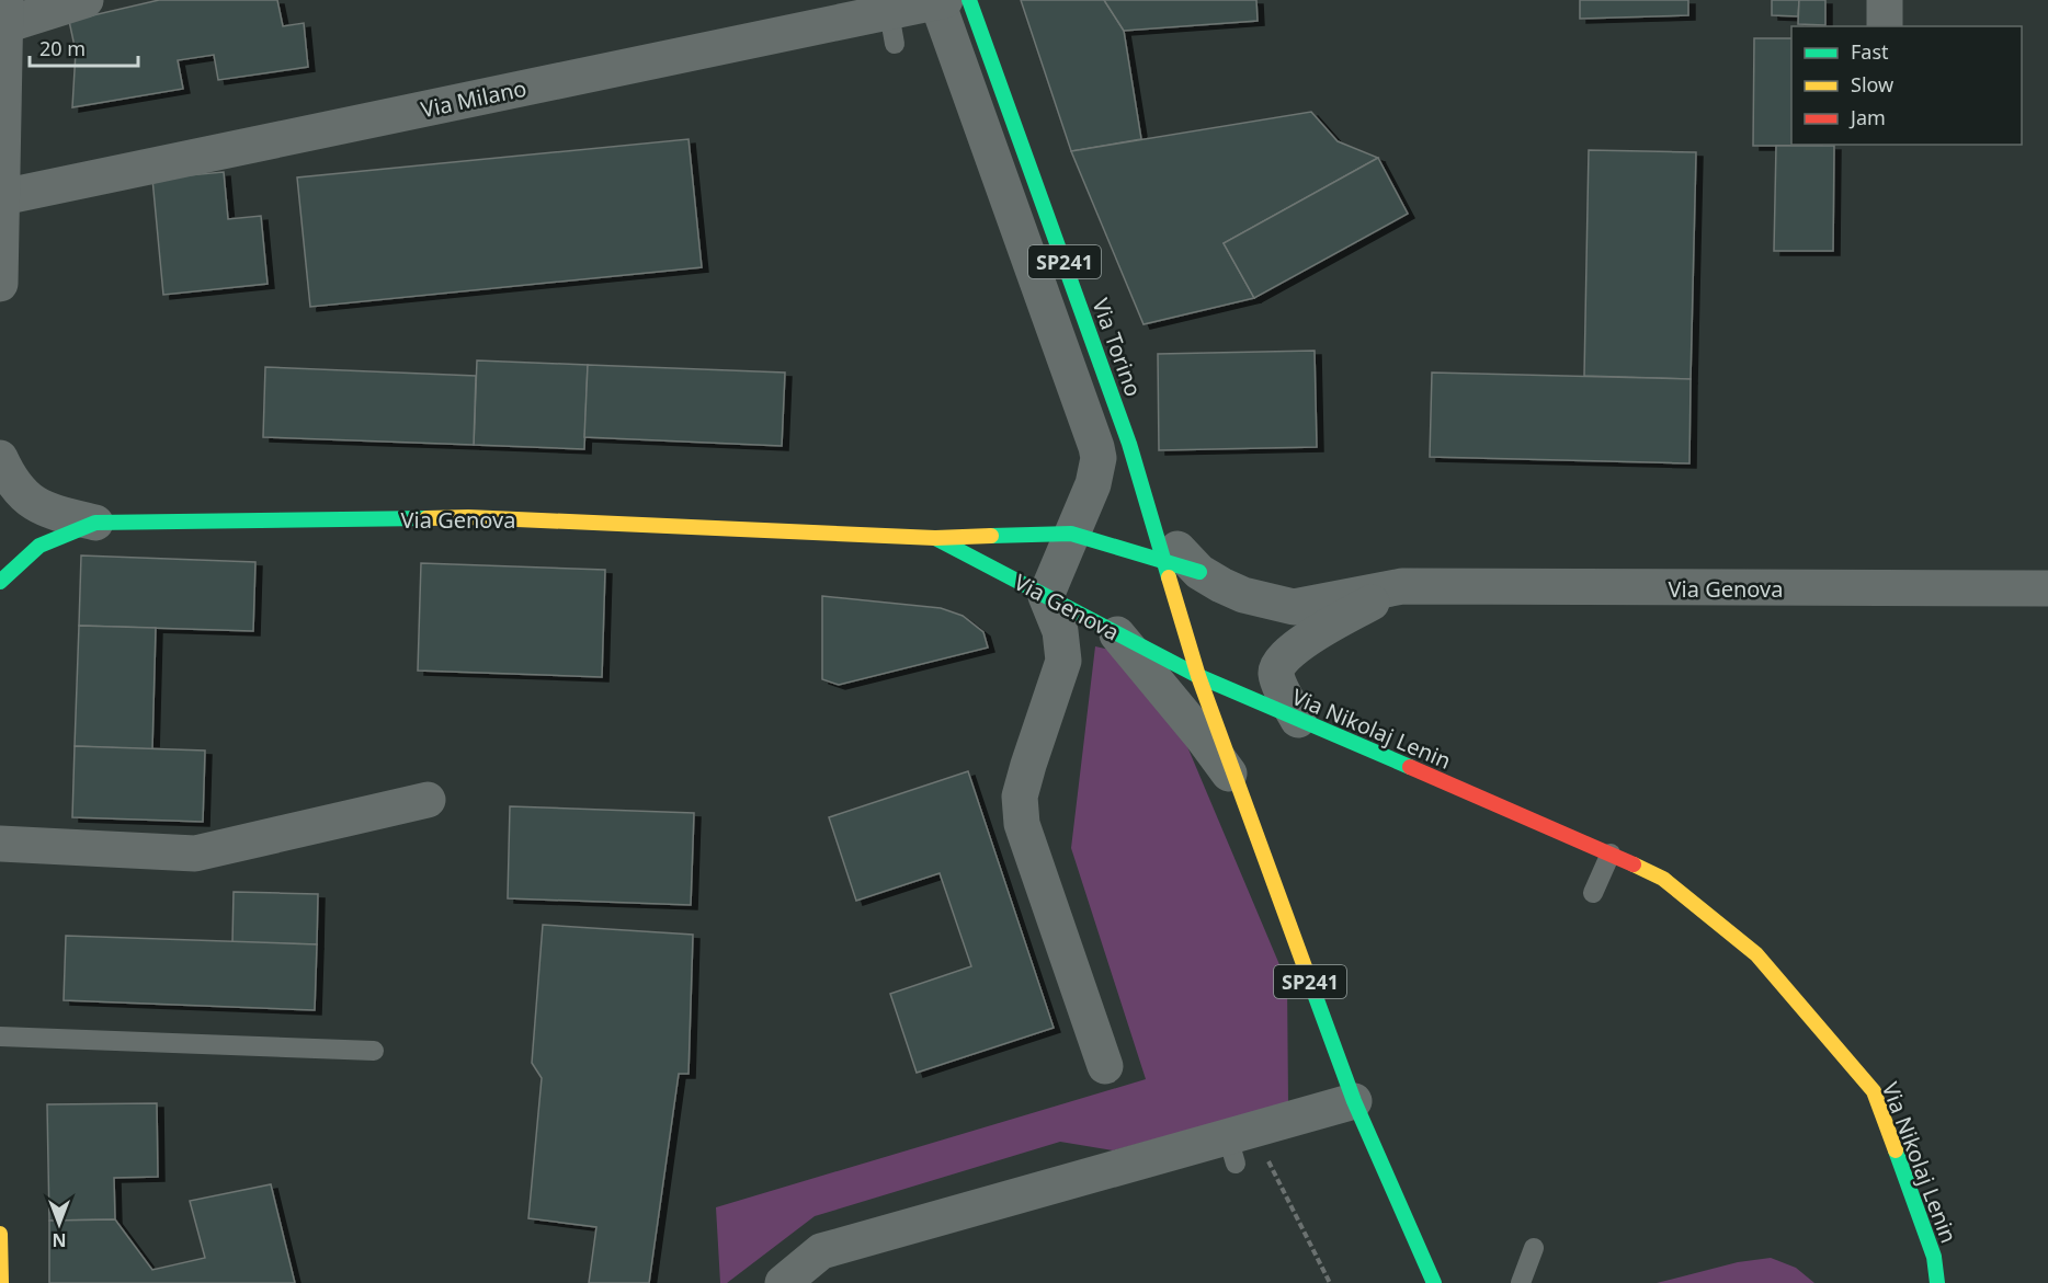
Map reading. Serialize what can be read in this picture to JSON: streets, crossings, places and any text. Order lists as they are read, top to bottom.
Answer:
{
  "streets": {
    "street": [
      "Via Milano",
      "SP241",
      "Via Torino",
      "Via Genova",
      "Via Nikolaj Lenin"
    ]
  },
  "crossings": [
    ["Via Milano", "Via Torino"],
    ["SP241", "Via Torino"],
    ["SP241", "Via Genova"],
    ["SP241", "Via Nikolaj Lenin"],
    ["Via Torino", "Via Genova"],
    ["Via Torino", "Via Nikolaj Lenin"],
    ["Via Genova", "Via Nikolaj Lenin"]
  ],
  "legend": ["Fast", "Slow", "Jam"],
  "scale_bar": "20 m",
  "north": "bottom"
}
